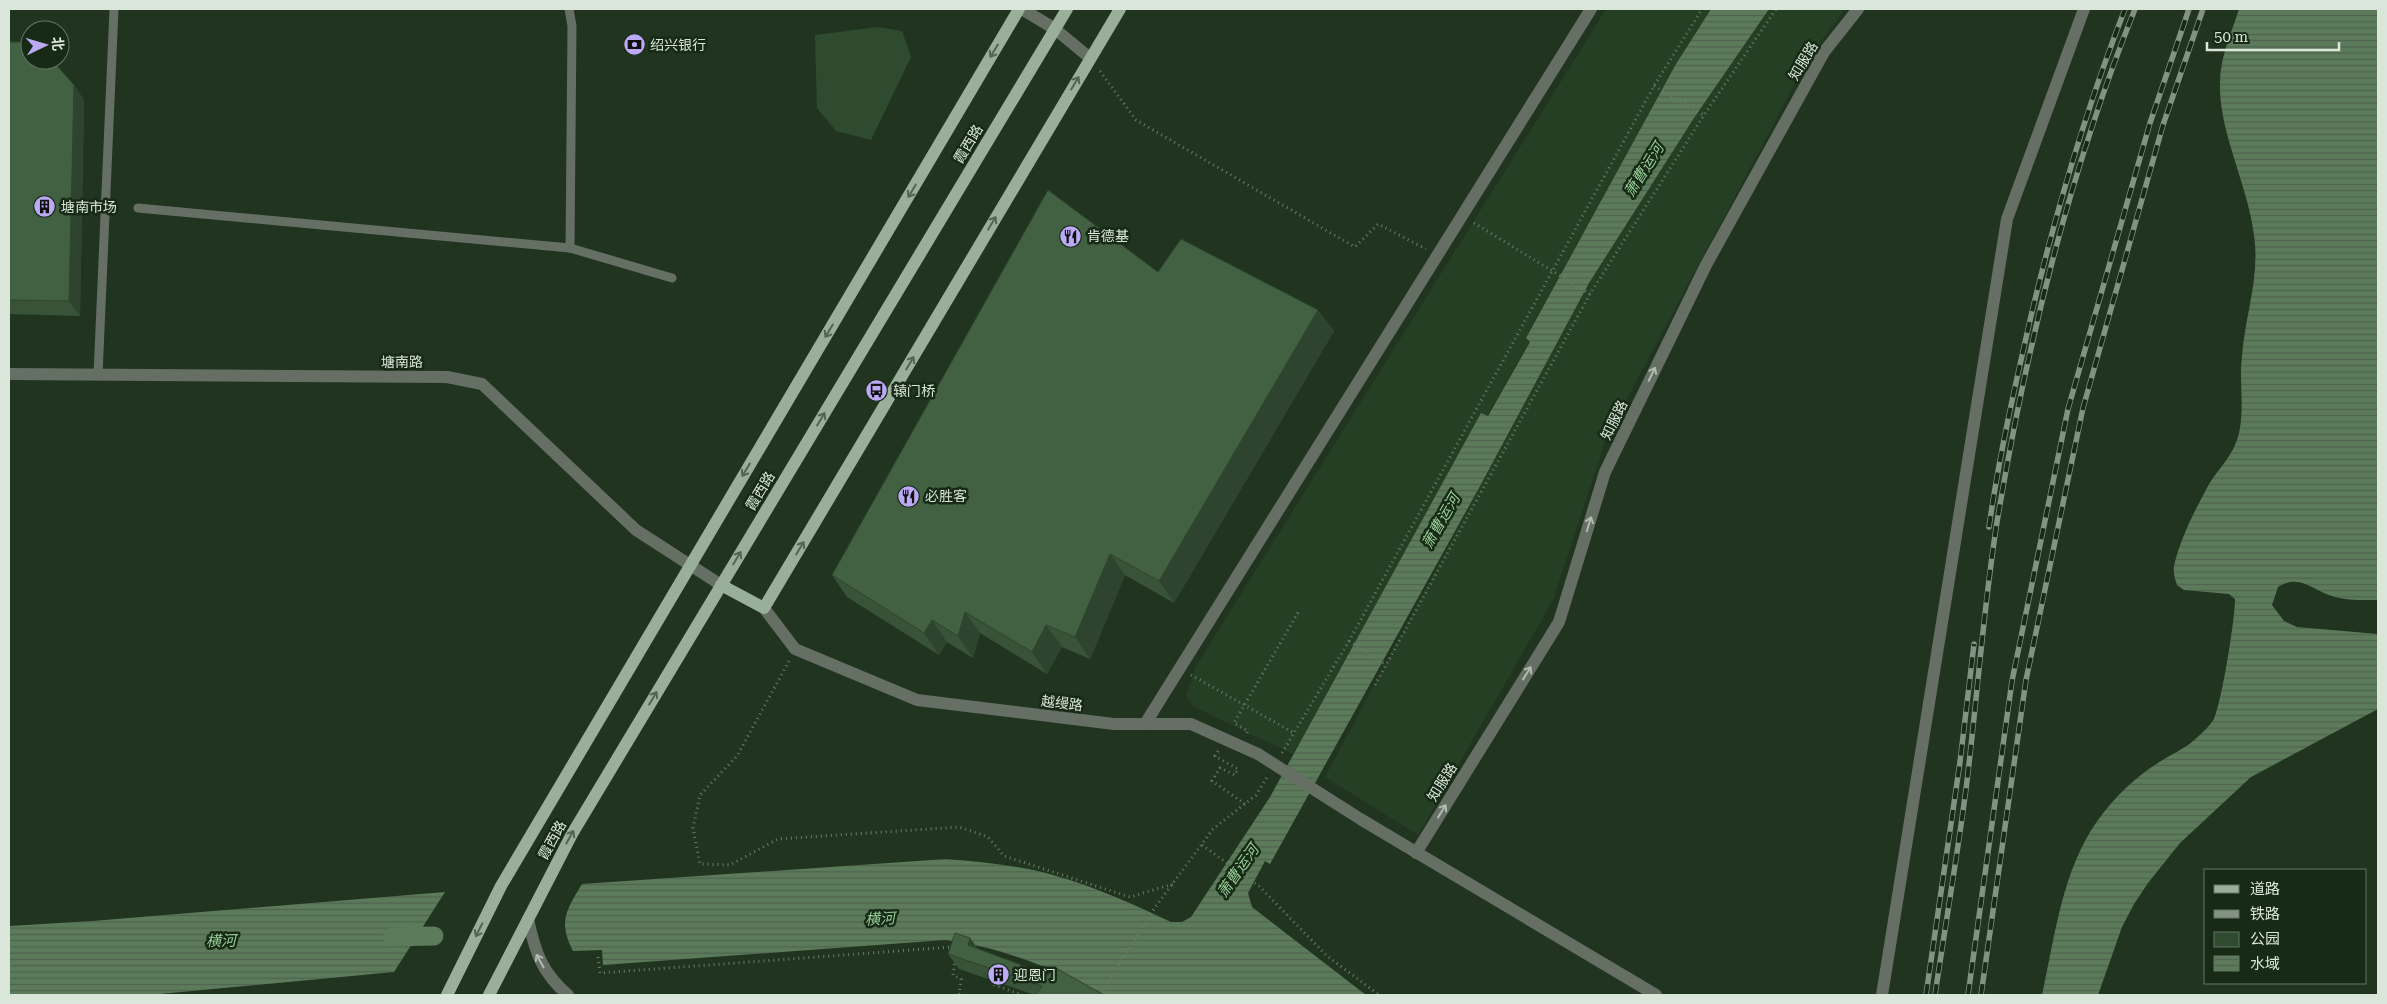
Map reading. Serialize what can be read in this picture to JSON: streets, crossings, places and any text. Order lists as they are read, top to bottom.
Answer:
{
  "streets": {
    "main road": ["霞西路"],
    "street": ["知服路", "塘南路", "越缦路"]
  },
  "crossings": [
    ["知服路", "越缦路"],
    ["霞西路", "塘南路"]
  ],
  "one_way": ["知服路"],
  "water": ["萧曹运河", "横河"],
  "places": {
    "bank": ["绍兴银行"],
    "building": ["塘南市场", "迎恩门"],
    "restaurant": ["肯德基", "必胜客"],
    "bus stop": ["辕门桥"]
  },
  "legend": [
    "道路",
    "铁路",
    "公园",
    "水域"
  ],
  "scale_bar": "50 m",
  "north": "right"
}
